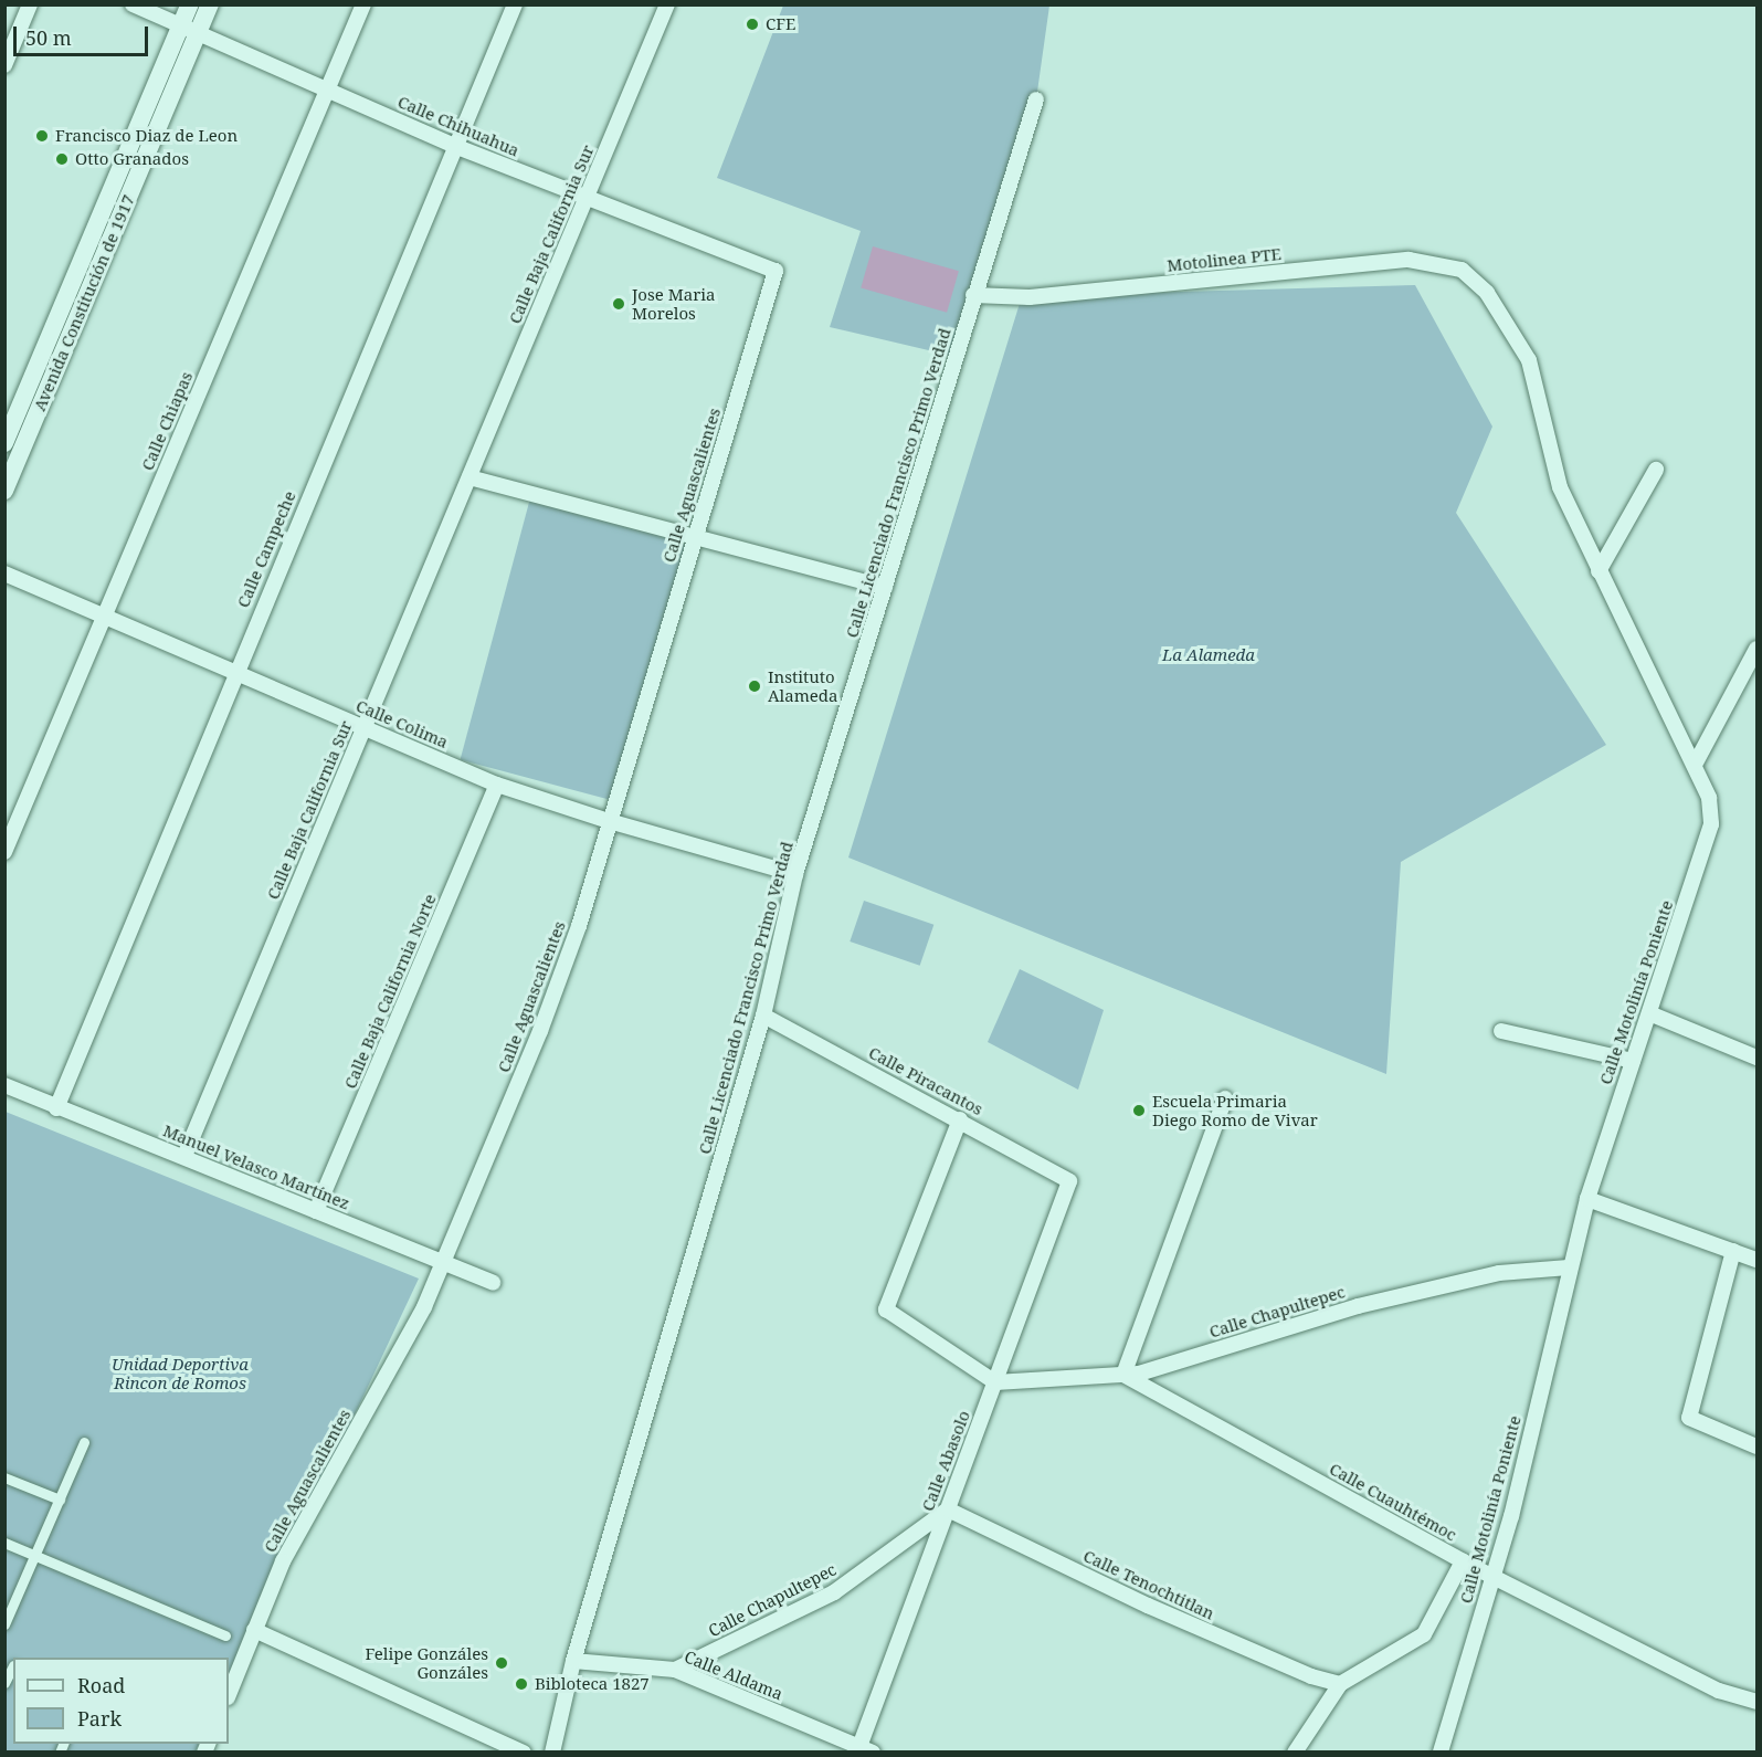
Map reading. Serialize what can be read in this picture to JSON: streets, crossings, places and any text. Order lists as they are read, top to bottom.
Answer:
{
  "streets": {
    "street": [
      "Calle Chihuahua",
      "Calle Baja California Sur",
      "Motolinea PTE",
      "Avenida Constitución de 1917",
      "Calle Chiapas",
      "Calle Licenciado Francisco Primo Verdad",
      "Calle Aguascalientes",
      "Calle Campeche",
      "Calle Colima",
      "Calle Baja California Norte",
      "Calle Motolinía Poniente",
      "Calle Piracantos",
      "Manuel Velasco Martínez",
      "Calle Chapultepec",
      "Calle Abasolo",
      "Calle Cuauhtémoc",
      "Calle Tenochtitlan",
      "Calle Aldama"
    ]
  },
  "crossings": [
    ["Calle Chihuahua", "Calle Baja California Sur"],
    ["Calle Chihuahua", "Avenida Constitución de 1917"],
    ["Calle Chihuahua", "Calle Chiapas"],
    ["Calle Chihuahua", "Calle Aguascalientes"],
    ["Calle Chihuahua", "Calle Campeche"],
    ["Calle Baja California Sur", "Calle Colima"],
    ["Calle Baja California Sur", "Manuel Velasco Martínez"],
    ["Motolinea PTE", "Calle Licenciado Francisco Primo Verdad"],
    ["Motolinea PTE", "Calle Motolinía Poniente"],
    ["Calle Chiapas", "Calle Colima"],
    ["Calle Licenciado Francisco Primo Verdad", "Calle Colima"],
    ["Calle Licenciado Francisco Primo Verdad", "Calle Piracantos"],
    ["Calle Licenciado Francisco Primo Verdad", "Calle Aldama"],
    ["Calle Aguascalientes", "Calle Colima"],
    ["Calle Aguascalientes", "Manuel Velasco Martínez"],
    ["Calle Campeche", "Calle Colima"],
    ["Calle Campeche", "Manuel Velasco Martínez"],
    ["Calle Colima", "Calle Baja California Norte"],
    ["Calle Baja California Norte", "Manuel Velasco Martínez"],
    ["Calle Motolinía Poniente", "Calle Chapultepec"],
    ["Calle Motolinía Poniente", "Calle Cuauhtémoc"],
    ["Calle Piracantos", "Calle Abasolo"],
    ["Calle Chapultepec", "Calle Abasolo"],
    ["Calle Chapultepec", "Calle Cuauhtémoc"],
    ["Calle Chapultepec", "Calle Tenochtitlan"],
    ["Calle Chapultepec", "Calle Aldama"],
    ["Calle Abasolo", "Calle Tenochtitlan"],
    ["Calle Abasolo", "Calle Aldama"]
  ],
  "parks": ["La Alameda", "Unidad Deportiva Rincon de Romos"],
  "places": [
    "CFE",
    "Francisco Diaz de Leon",
    "Otto Granados",
    "Jose Maria Morelos",
    "Instituto Alameda",
    "Escuela Primaria Diego Romo de Vivar",
    "Felipe Gonzáles Gonzáles",
    "Bibloteca 1827"
  ],
  "legend": ["Road", "Park"],
  "scale_bar": "50 m"
}
